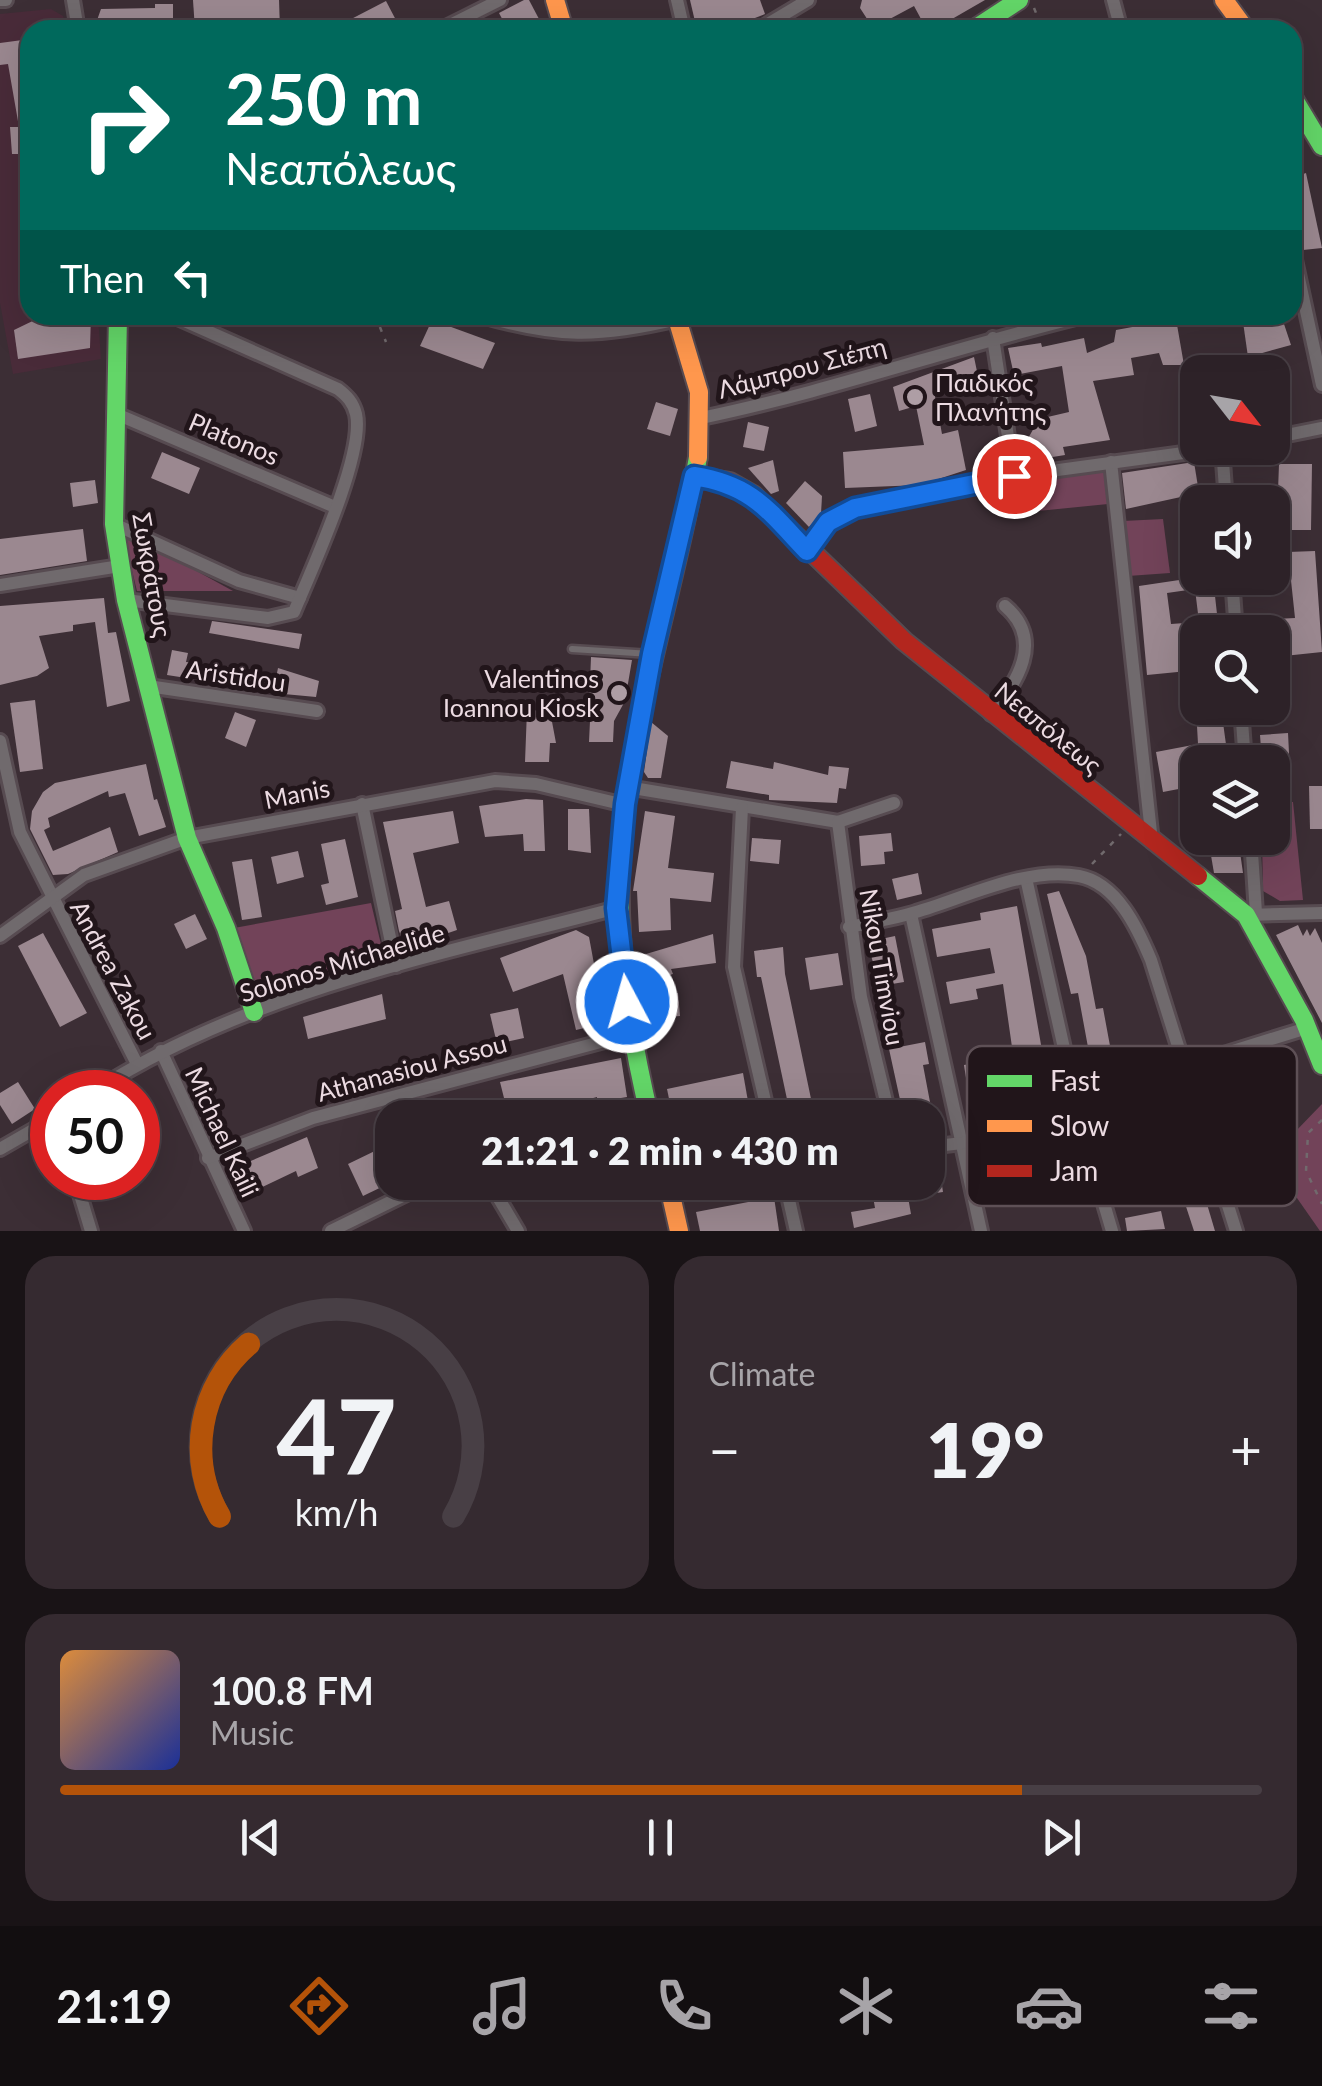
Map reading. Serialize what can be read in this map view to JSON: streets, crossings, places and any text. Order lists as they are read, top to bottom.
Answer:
{
  "streets": {
    "street": [
      "Λάμπρου Σιέπη",
      "Platonos",
      "Σωκράτους",
      "Aristidou",
      "Νεαπόλεως",
      "Manis",
      "Solonos Michaelide",
      "Nikou Timviou",
      "Andrea Zakou",
      "Athanasiou Assou",
      "Michael Kaili"
    ]
  },
  "crossings": [
    ["Platonos", "Σωκράτους"],
    ["Σωκράτους", "Aristidou"],
    ["Σωκράτους", "Manis"],
    ["Σωκράτους", "Solonos Michaelide"],
    ["Manis", "Nikou Timviou"],
    ["Manis", "Andrea Zakou"],
    ["Solonos Michaelide", "Andrea Zakou"],
    ["Solonos Michaelide", "Michael Kaili"],
    ["Athanasiou Assou", "Michael Kaili"]
  ],
  "places": ["Παιδικός Πλανήτης", "Valentinos Ioannou Kiosk"],
  "legend": ["Fast", "Slow", "Jam"],
  "north": "bottom right",
  "page": {
    "turn": ["250 m", "Νεαπόλεως"],
    "then": "Then",
    "limit": "50",
    "trip": "21:21 · 2 min · 430 m",
    "tile": "Climate",
    "heat": ["−", "19°", "+"],
    "song": ["100.8 FM", "Music"],
    "tabs": "21:19",
    "gauge": ["47", "km/h"]
  }
}
